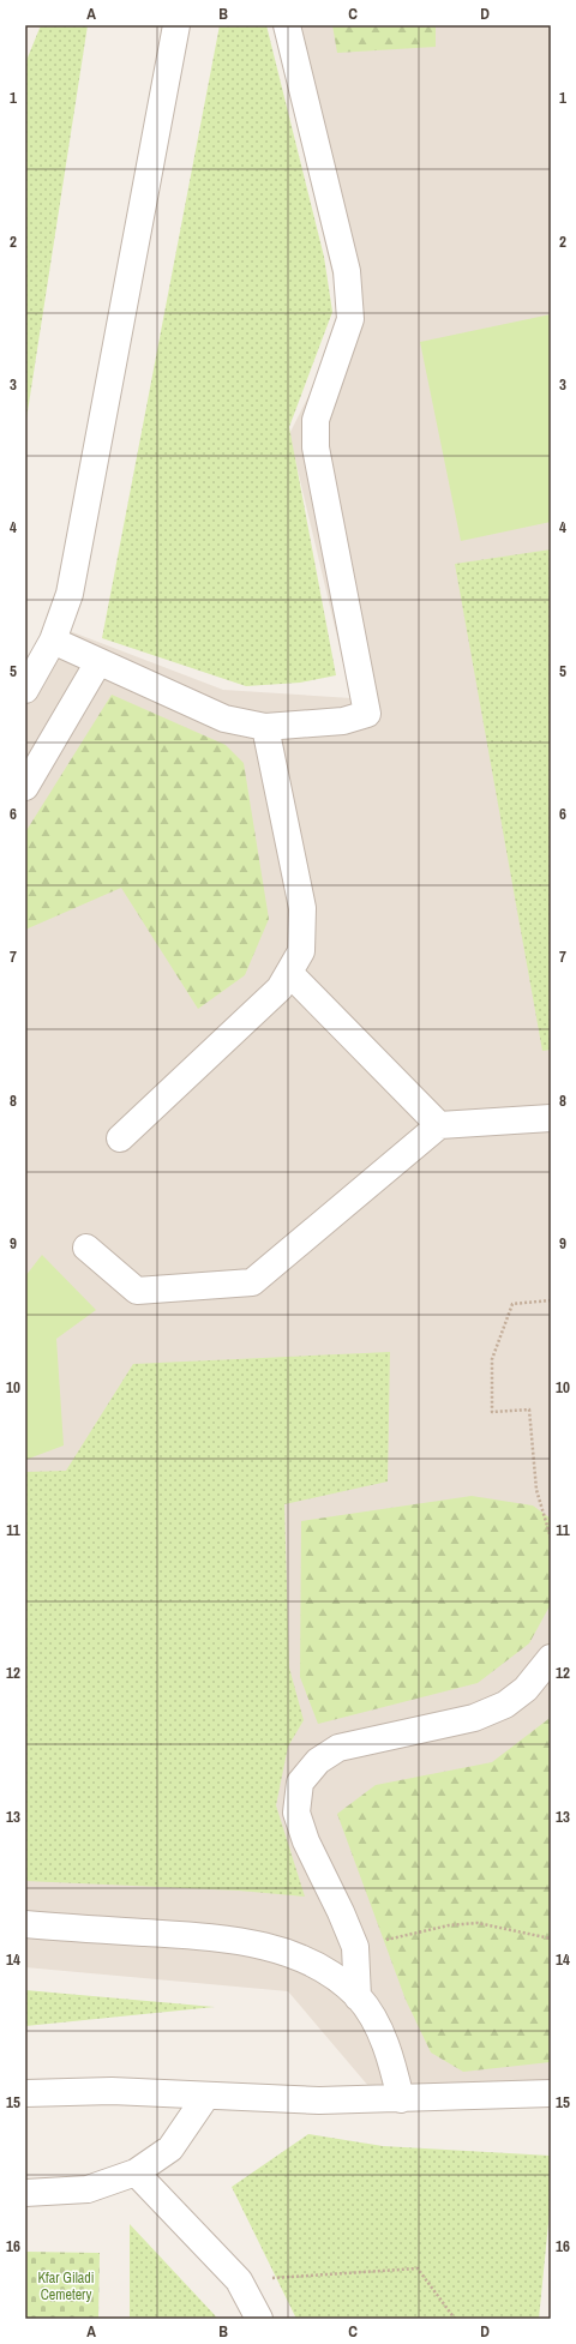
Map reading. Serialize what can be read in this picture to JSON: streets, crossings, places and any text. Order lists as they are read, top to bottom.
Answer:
{
  "parks": ["Kfar Giladi Cemetery"],
  "grid": {
    "columns": [
      "A",
      "B",
      "C",
      "D"
    ],
    "rows": [
      "1",
      "2",
      "3",
      "4",
      "5",
      "6",
      "7",
      "8",
      "9",
      "10",
      "11",
      "12",
      "13",
      "14",
      "15",
      "16"
    ]
  }
}
